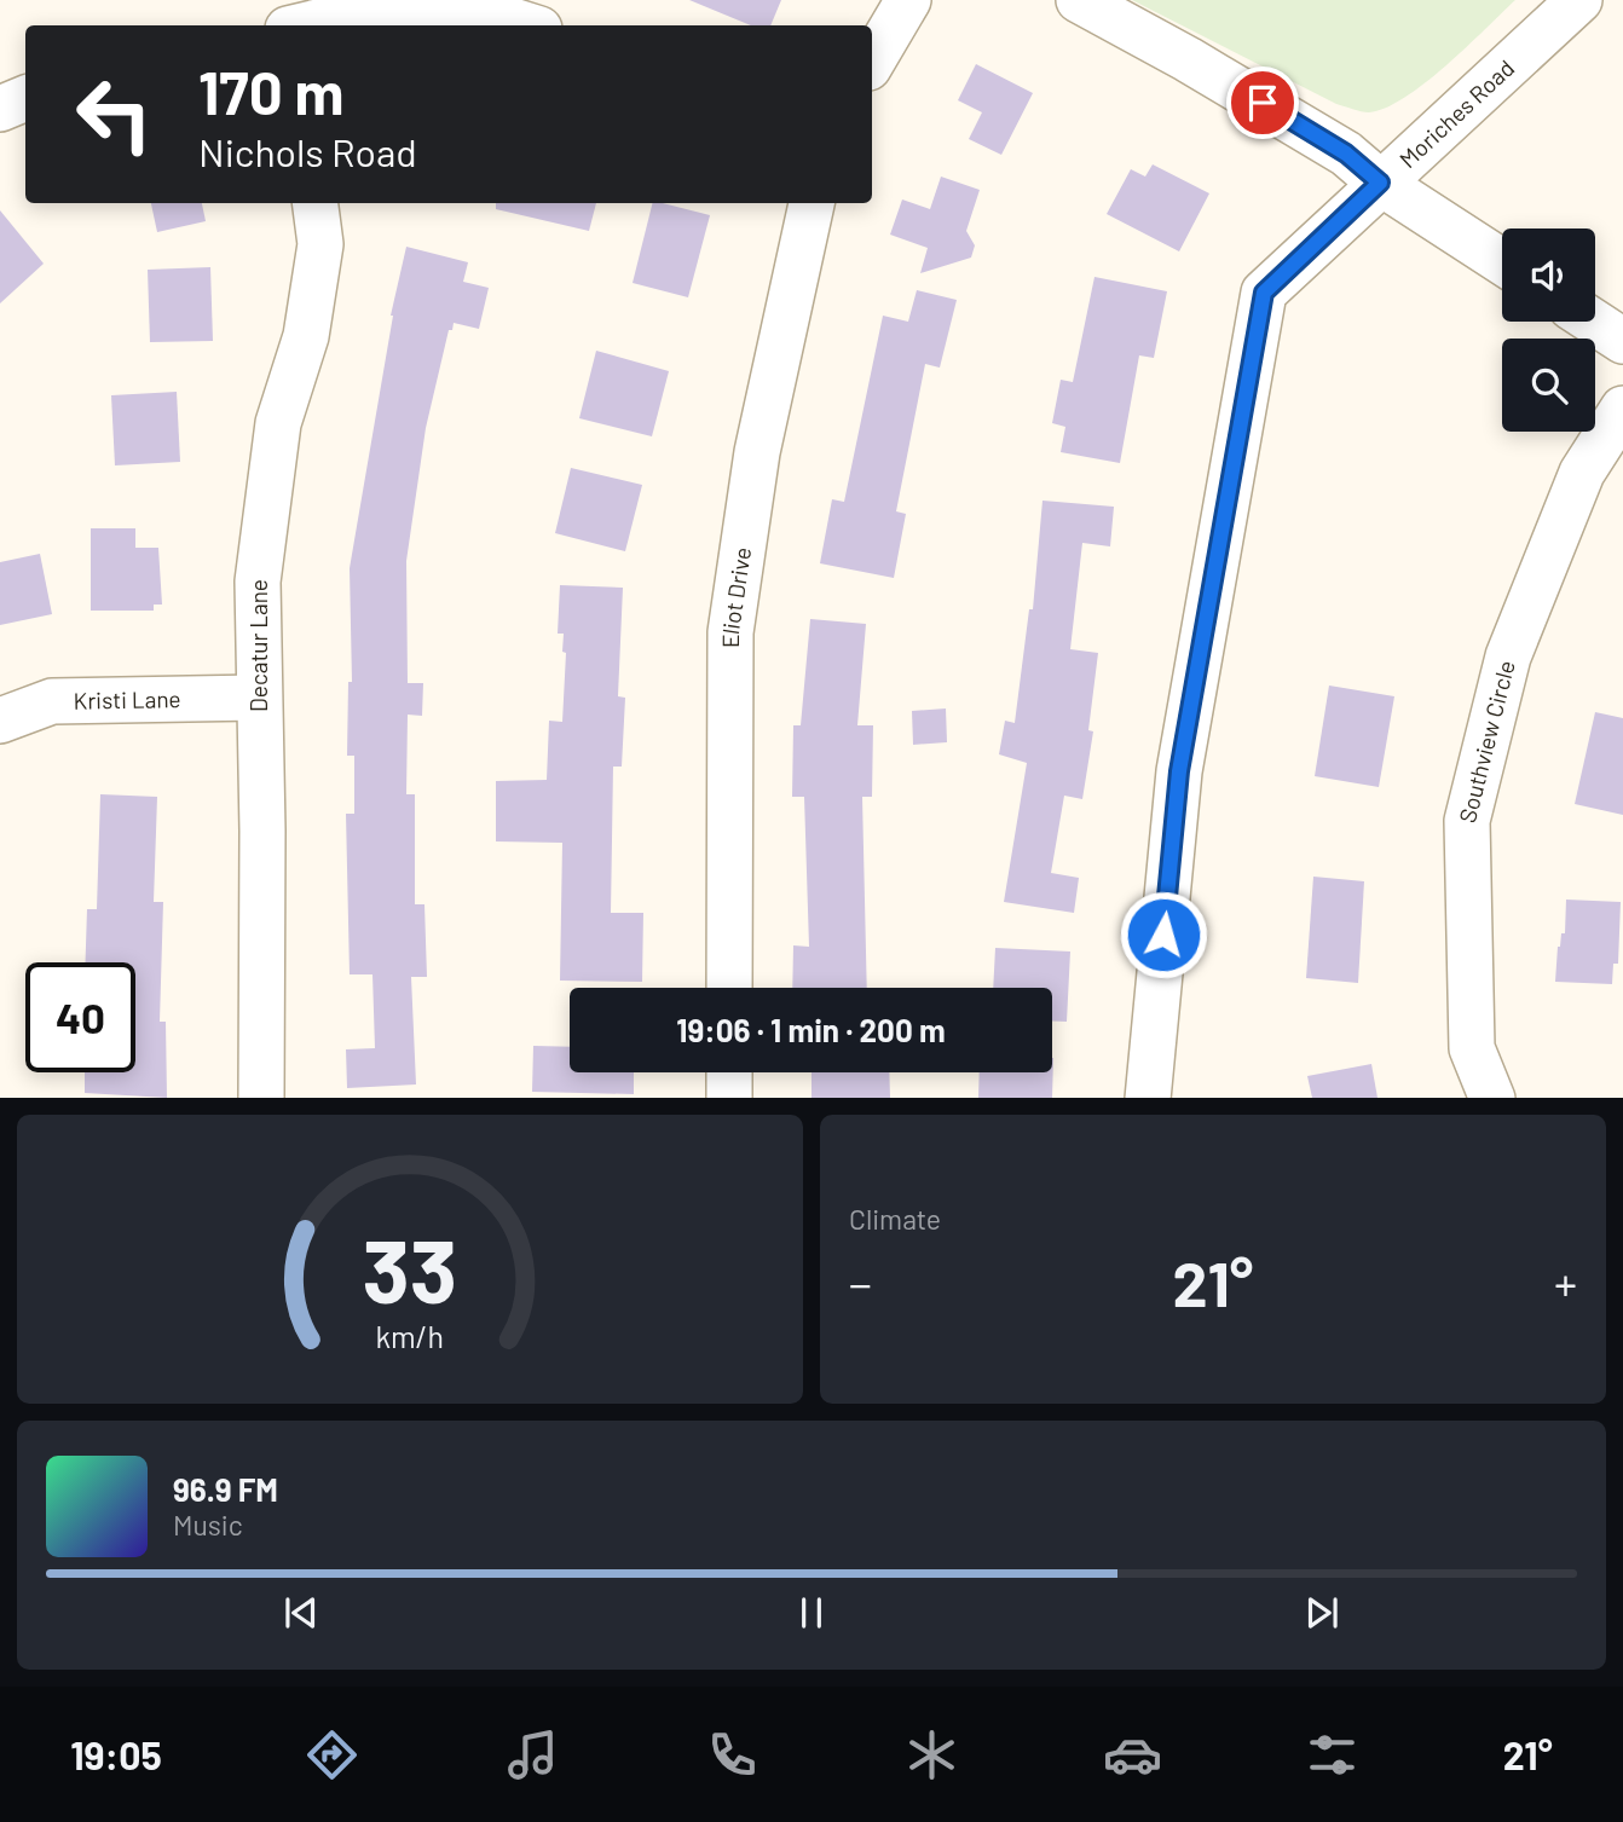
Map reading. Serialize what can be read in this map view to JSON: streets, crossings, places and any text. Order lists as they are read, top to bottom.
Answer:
{
  "streets": {
    "street": [
      "Moriches Road",
      "Eliot Drive",
      "Decatur Lane",
      "Kristi Lane",
      "Southview Circle"
    ]
  },
  "crossings": [
    ["Decatur Lane", "Kristi Lane"]
  ],
  "page": {
    "turn": ["170 m", "Nichols Road"],
    "limit": "40",
    "trip": "19:06 · 1 min · 200 m",
    "tile": "Climate",
    "heat": ["−", "21°", "+"],
    "song": ["96.9 FM", "Music"],
    "tabs": ["19:05", "21°"],
    "gauge": ["33", "km/h"]
  }
}
